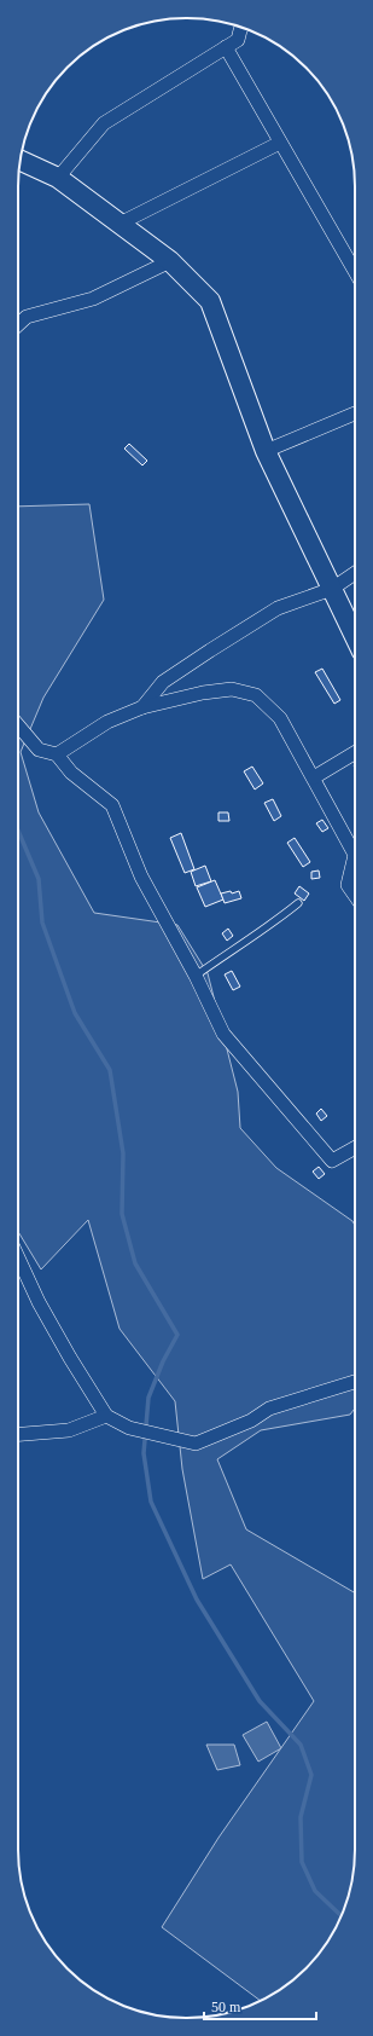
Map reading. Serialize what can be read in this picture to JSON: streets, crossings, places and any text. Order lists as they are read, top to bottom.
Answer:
{
  "scale_bar": "50 m"
}
